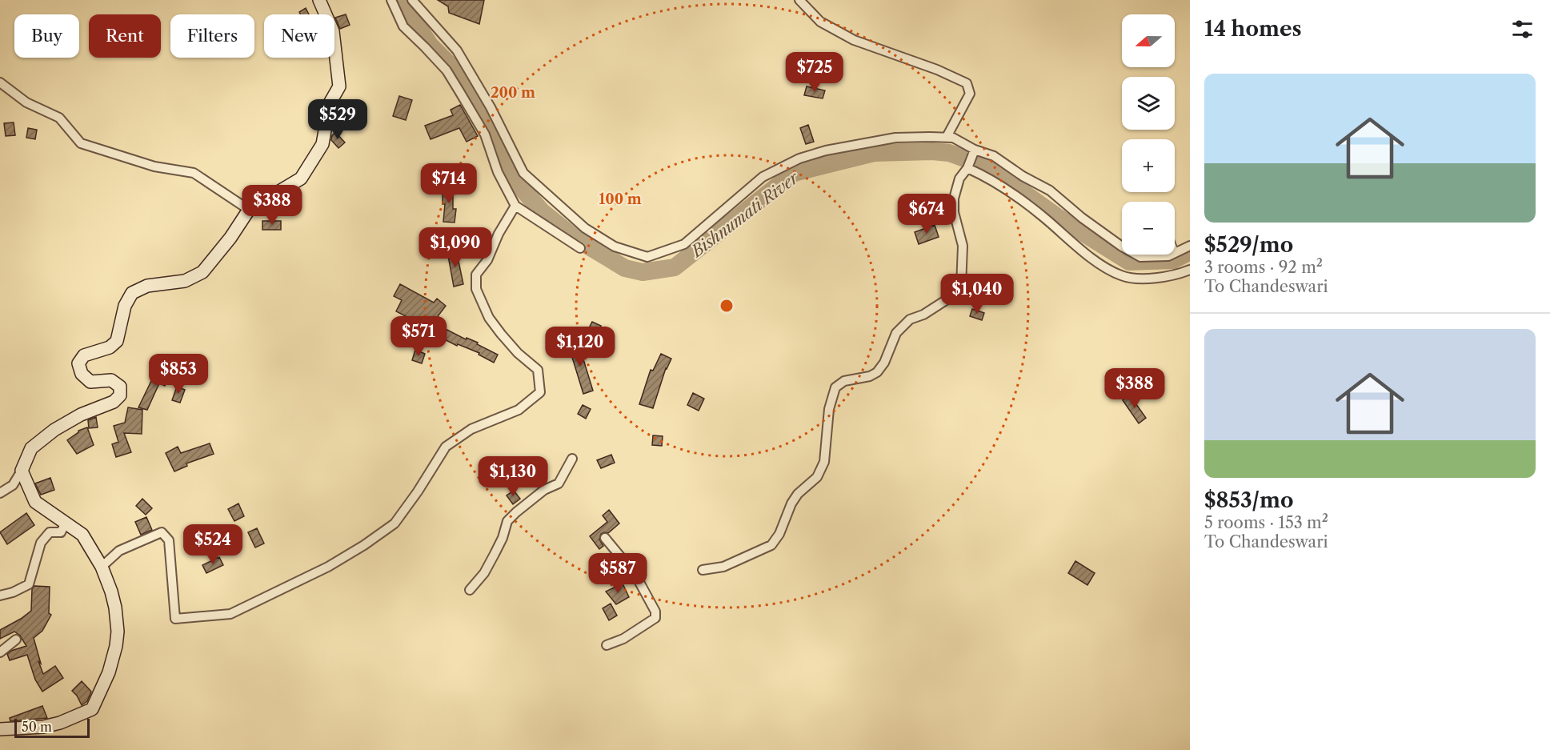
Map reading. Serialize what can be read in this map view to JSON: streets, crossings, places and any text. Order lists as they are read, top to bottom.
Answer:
{
  "water": ["Bishnumati River"],
  "scale_bar": "50 m",
  "north": "left",
  "page": {
    "heading": "14 homes",
    "map_buttons": ["+", "−"],
    "chip": [
      "Buy",
      "Rent",
      "Filters",
      "New"
    ],
    "price": [
      "$725",
      "$529",
      "$714",
      "$388",
      "$674",
      "$1,090",
      "$1,040",
      "$571",
      "$1,120",
      "$853",
      "$388",
      "$1,130",
      "$524",
      "$587"
    ],
    "list": [
      {
        "name": "$529/mo",
        "note": "3 rooms · 92 m² · To Chandeswari"
      },
      {
        "name": "$853/mo",
        "note": "5 rooms · 153 m² · To Chandeswari"
      }
    ],
    "scale": "50 m"
  },
  "rings": ["200 m", "100 m"]
}
